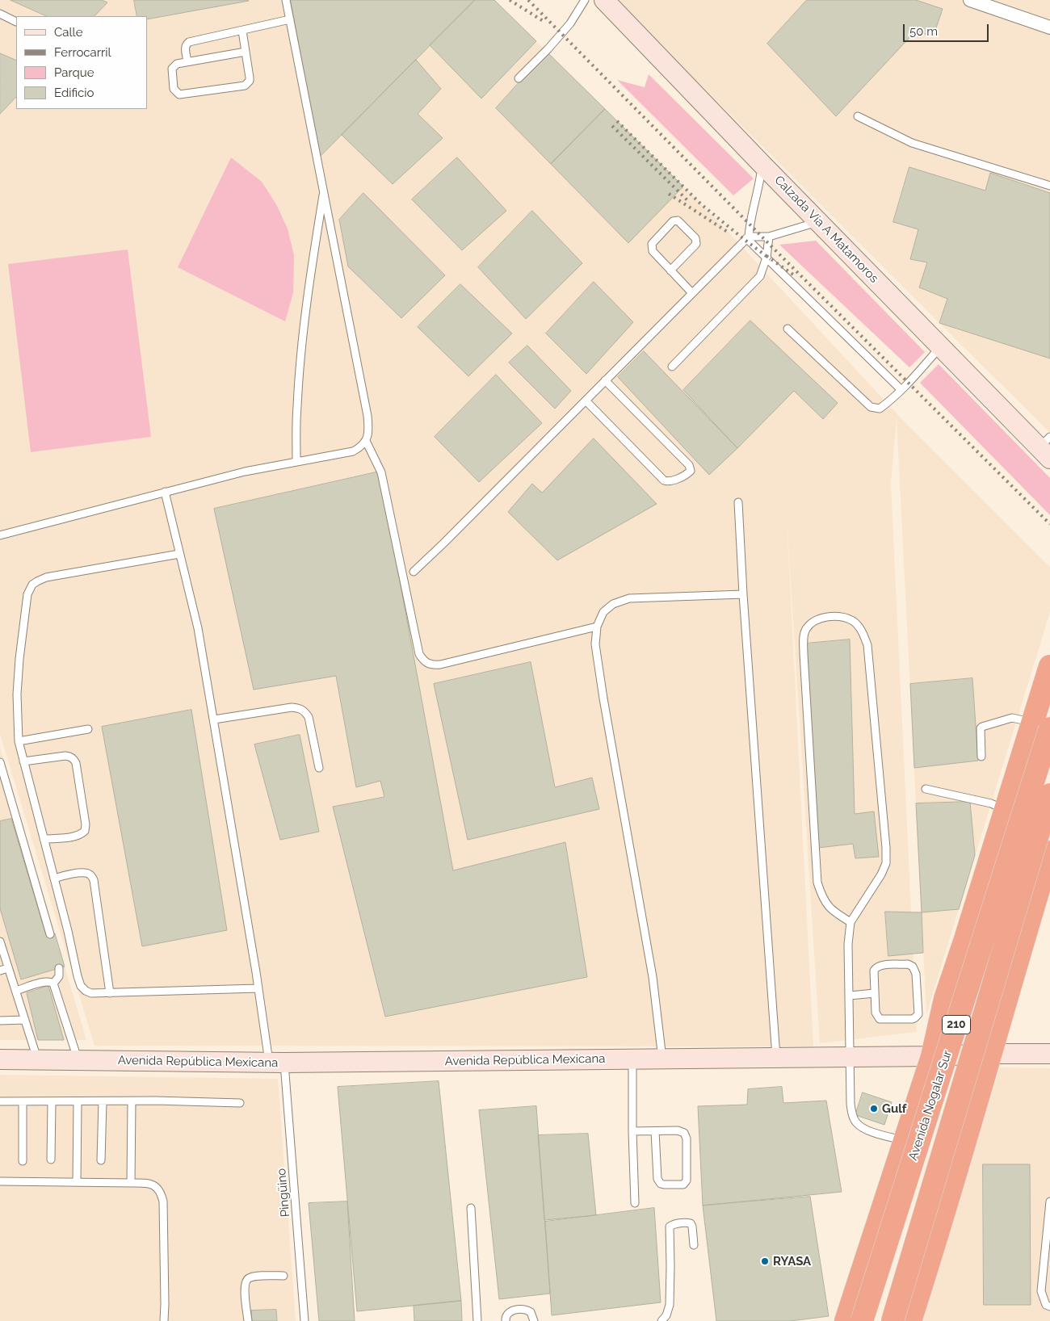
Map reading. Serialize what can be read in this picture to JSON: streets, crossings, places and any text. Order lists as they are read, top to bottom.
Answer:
{
  "streets": {
    "highway": ["210", "Avenida Nogalar Sur"],
    "street": ["Calzada Vía A Matamoros", "Avenida República Mexicana"],
    "lane": ["Pingüino"]
  },
  "crossings": [
    ["Avenida República Mexicana", "Pingüino"]
  ],
  "places": ["Gulf", "RYASA"],
  "legend": [
    "Calle",
    "Ferrocarril",
    "Parque",
    "Edificio"
  ],
  "scale_bar": "50 m"
}
